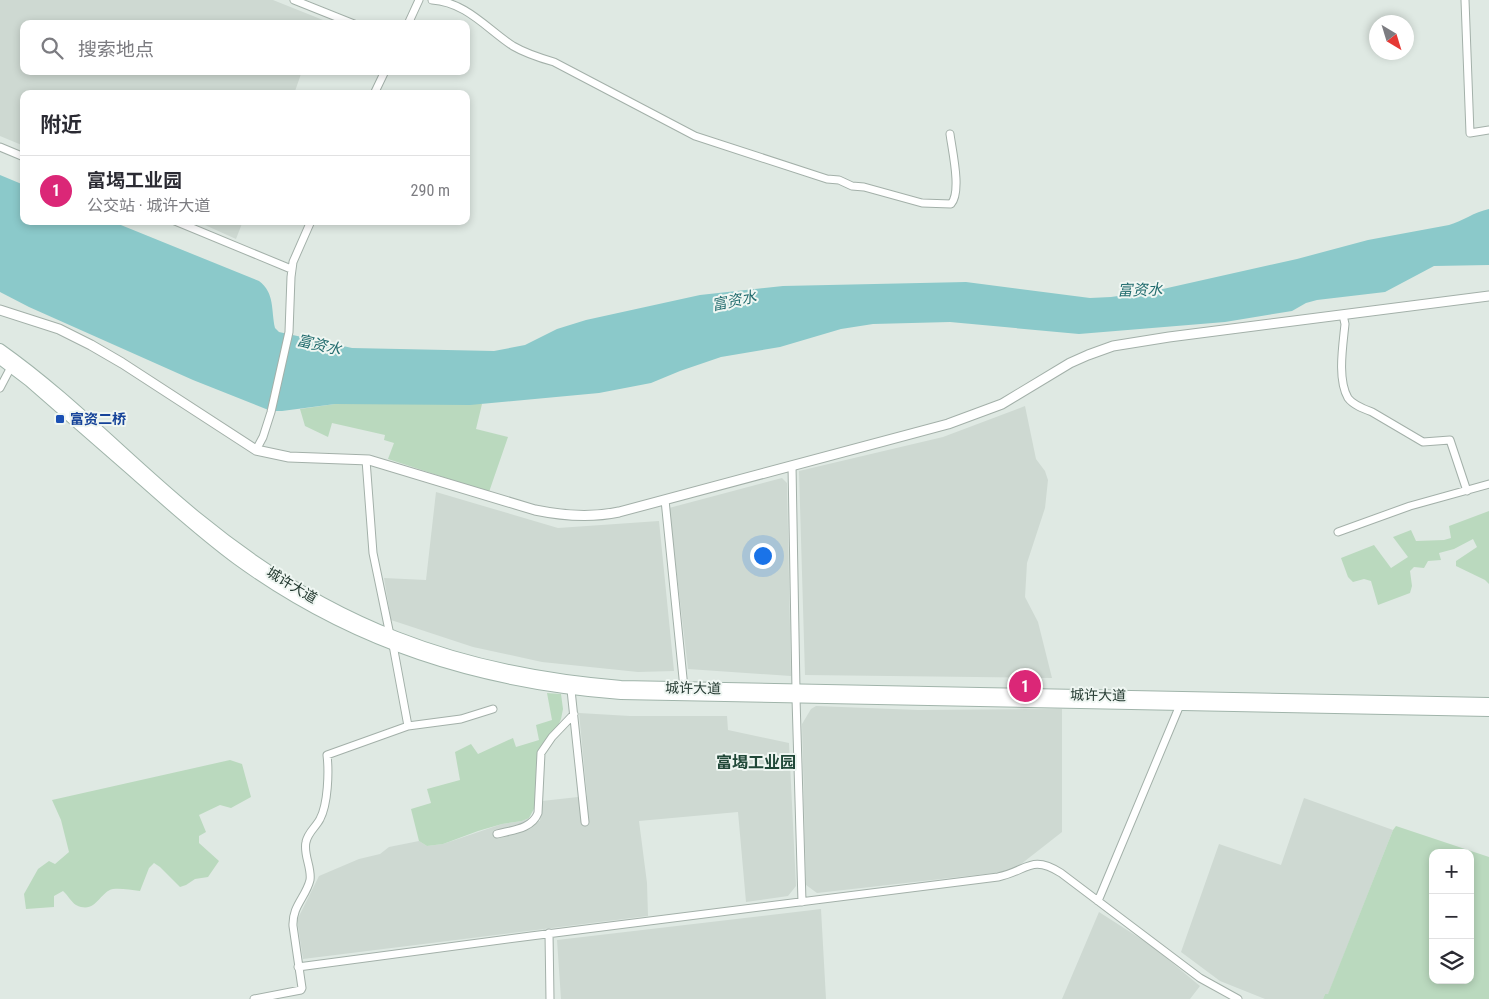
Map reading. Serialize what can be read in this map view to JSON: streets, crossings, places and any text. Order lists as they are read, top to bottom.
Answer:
{
  "streets": {
    "main road": ["城许大道"]
  },
  "districts": ["富堨工业园"],
  "water": ["富资水"],
  "places": {
    "transit": ["富资二桥"]
  },
  "north": "bottom right",
  "page": {
    "search": "搜索地点",
    "heading": "附近",
    "list": [
      {
        "mark": "1",
        "name": "富堨工业园",
        "note": "公交站 · 城许大道",
        "value": "290 m"
      }
    ],
    "pins": "1",
    "map_buttons": ["+", "−"]
  }
}
